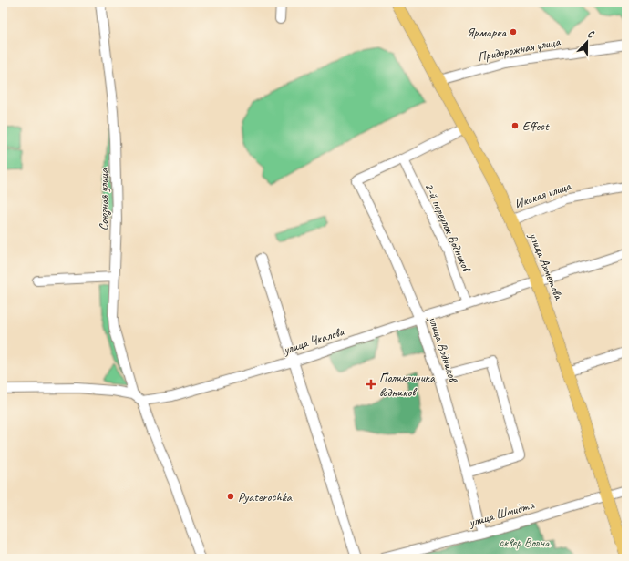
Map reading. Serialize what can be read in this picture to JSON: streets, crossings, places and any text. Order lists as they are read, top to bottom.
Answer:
{
  "streets": {
    "main road": ["улица Ахметова"],
    "street": [
      "Придорожная улица",
      "Икская улица",
      "Союзная улица",
      "2-й переулок Водников",
      "улица Чкалова",
      "улица Водников",
      "улица Шмидта"
    ]
  },
  "crossings": [
    ["Придорожная улица", "улица Ахметова"],
    ["Икская улица", "улица Ахметова"],
    ["2-й переулок Водников", "улица Чкалова"],
    ["2-й переулок Водников", "улица Водников"],
    ["улица Ахметова", "улица Чкалова"],
    ["улица Ахметова", "улица Шмидта"],
    ["улица Чкалова", "улица Водников"],
    ["улица Водников", "улица Шмидта"]
  ],
  "parks": ["сквер Волна"],
  "places": {
    "other": ["Ярмарка", "Effect", "Pyaterochka"],
    "health": ["Поликлиника водников"]
  },
  "north": "top"
}
